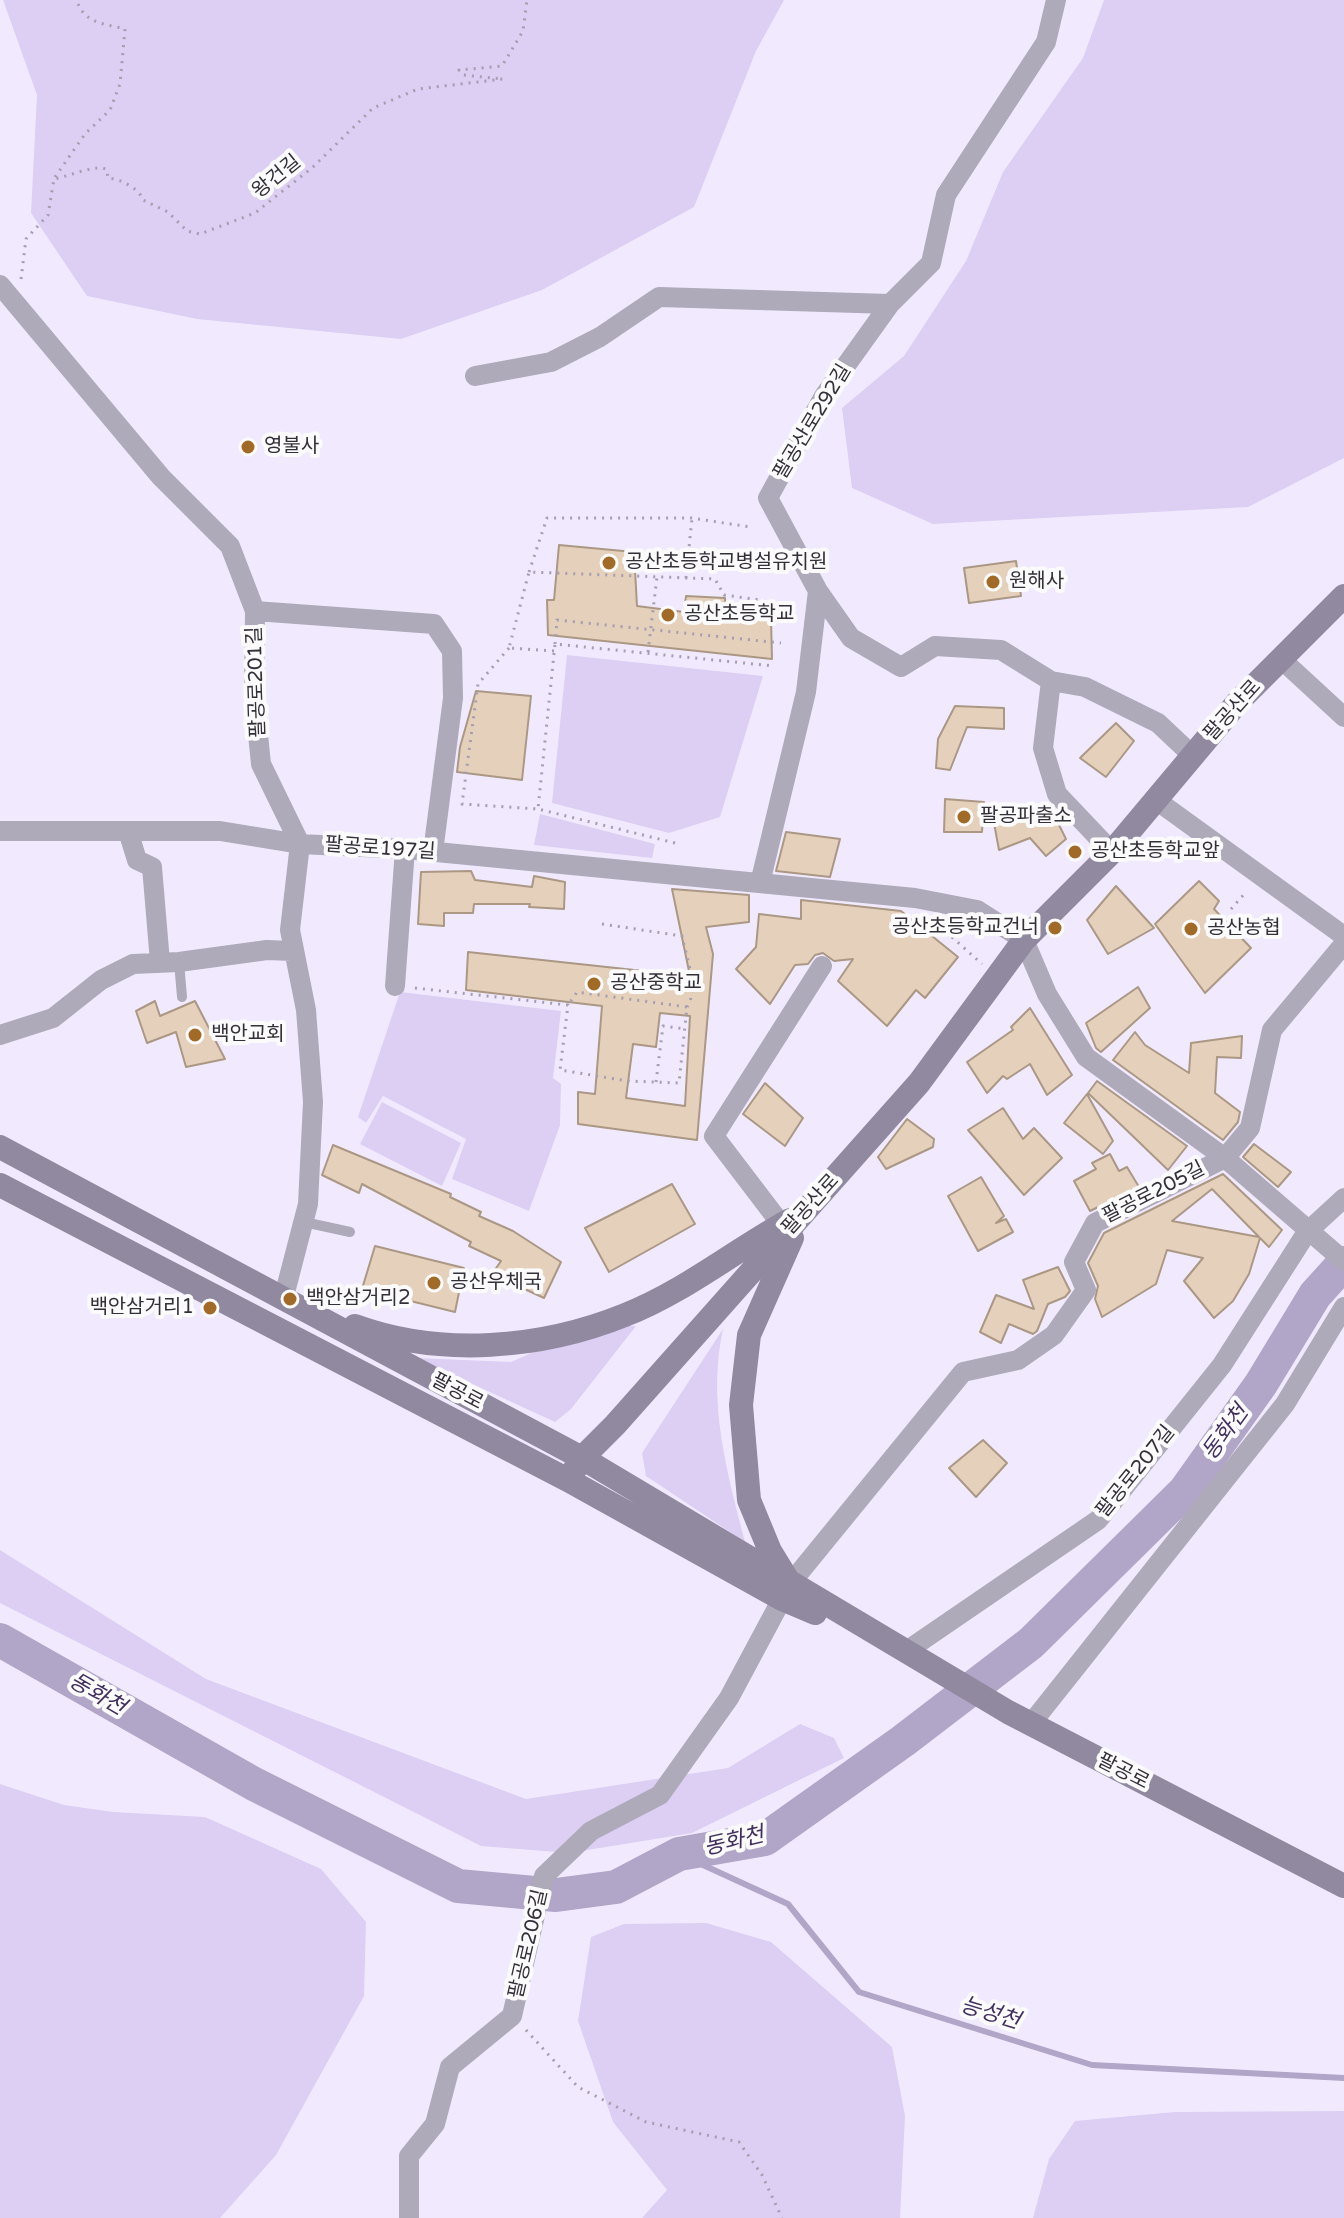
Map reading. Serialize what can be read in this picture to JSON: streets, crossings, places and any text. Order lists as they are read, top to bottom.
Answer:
{
  "streets": {
    "main road": ["팔공산로", "팔공로"],
    "street": [
      "팔공산로292길",
      "팔공로201길",
      "팔공로197길",
      "팔공로205길",
      "팔공로207길",
      "팔공로206길"
    ],
    "path": ["왕건길"]
  },
  "crossings": [
    ["팔공산로292길", "팔공산로"],
    ["팔공로201길", "팔공로197길"],
    ["팔공산로", "팔공로197길"],
    ["팔공산로", "팔공로"],
    ["팔공로205길", "팔공로"],
    ["팔공로205길", "팔공로206길"],
    ["팔공로", "팔공로207길"],
    ["팔공로", "팔공로206길"]
  ],
  "water": ["동화천", "능성천"],
  "places": [
    "영불사",
    "공산초등학교병설유치원",
    "원해사",
    "공산초등학교",
    "팔공파출소",
    "공산초등학교앞",
    "공산초등학교건너",
    "공산농협",
    "공산중학교",
    "백안교회",
    "공산우체국",
    "백안삼거리2",
    "백안삼거리1"
  ]
}
